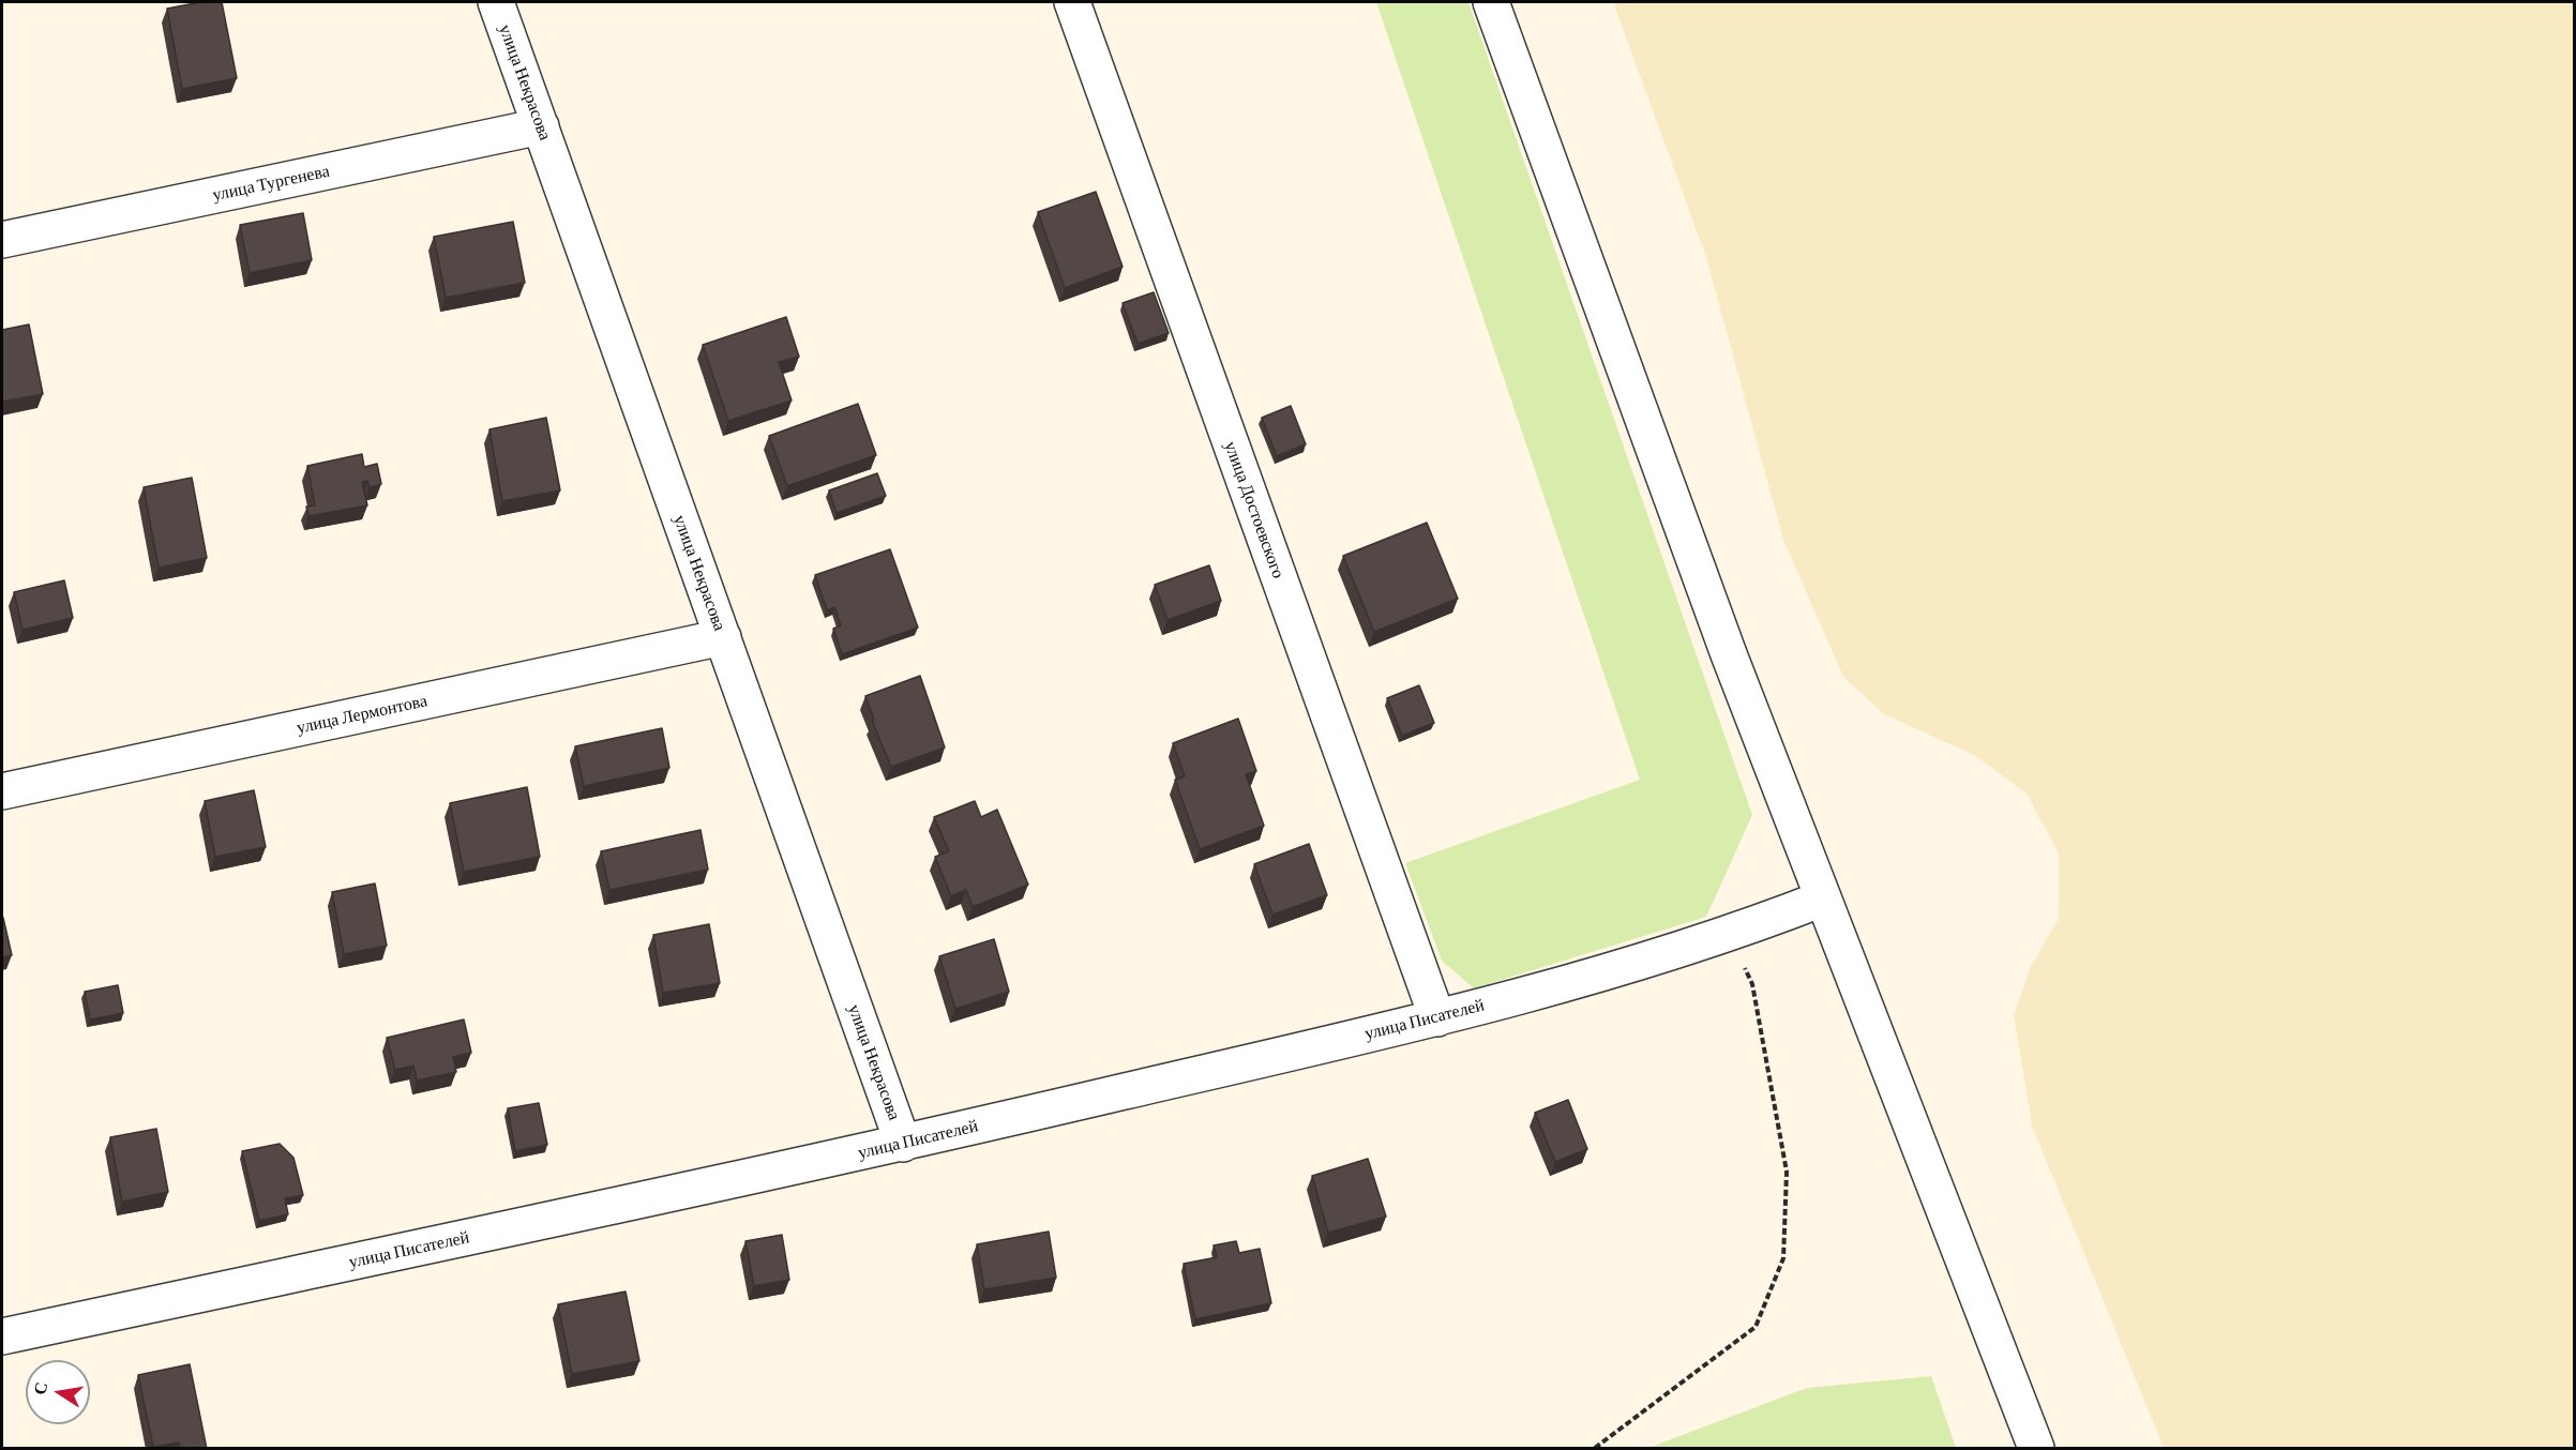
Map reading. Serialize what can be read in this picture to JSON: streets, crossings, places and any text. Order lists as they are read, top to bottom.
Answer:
{
  "streets": {
    "street": [
      "улица Некрасова",
      "улица Тургенева",
      "улица Достоевского",
      "улица Лермонтова",
      "улица Писателей"
    ]
  },
  "crossings": [
    ["улица Некрасова", "улица Тургенева"],
    ["улица Некрасова", "улица Лермонтова"],
    ["улица Некрасова", "улица Писателей"],
    ["улица Достоевского", "улица Писателей"]
  ],
  "north": "left"
}
